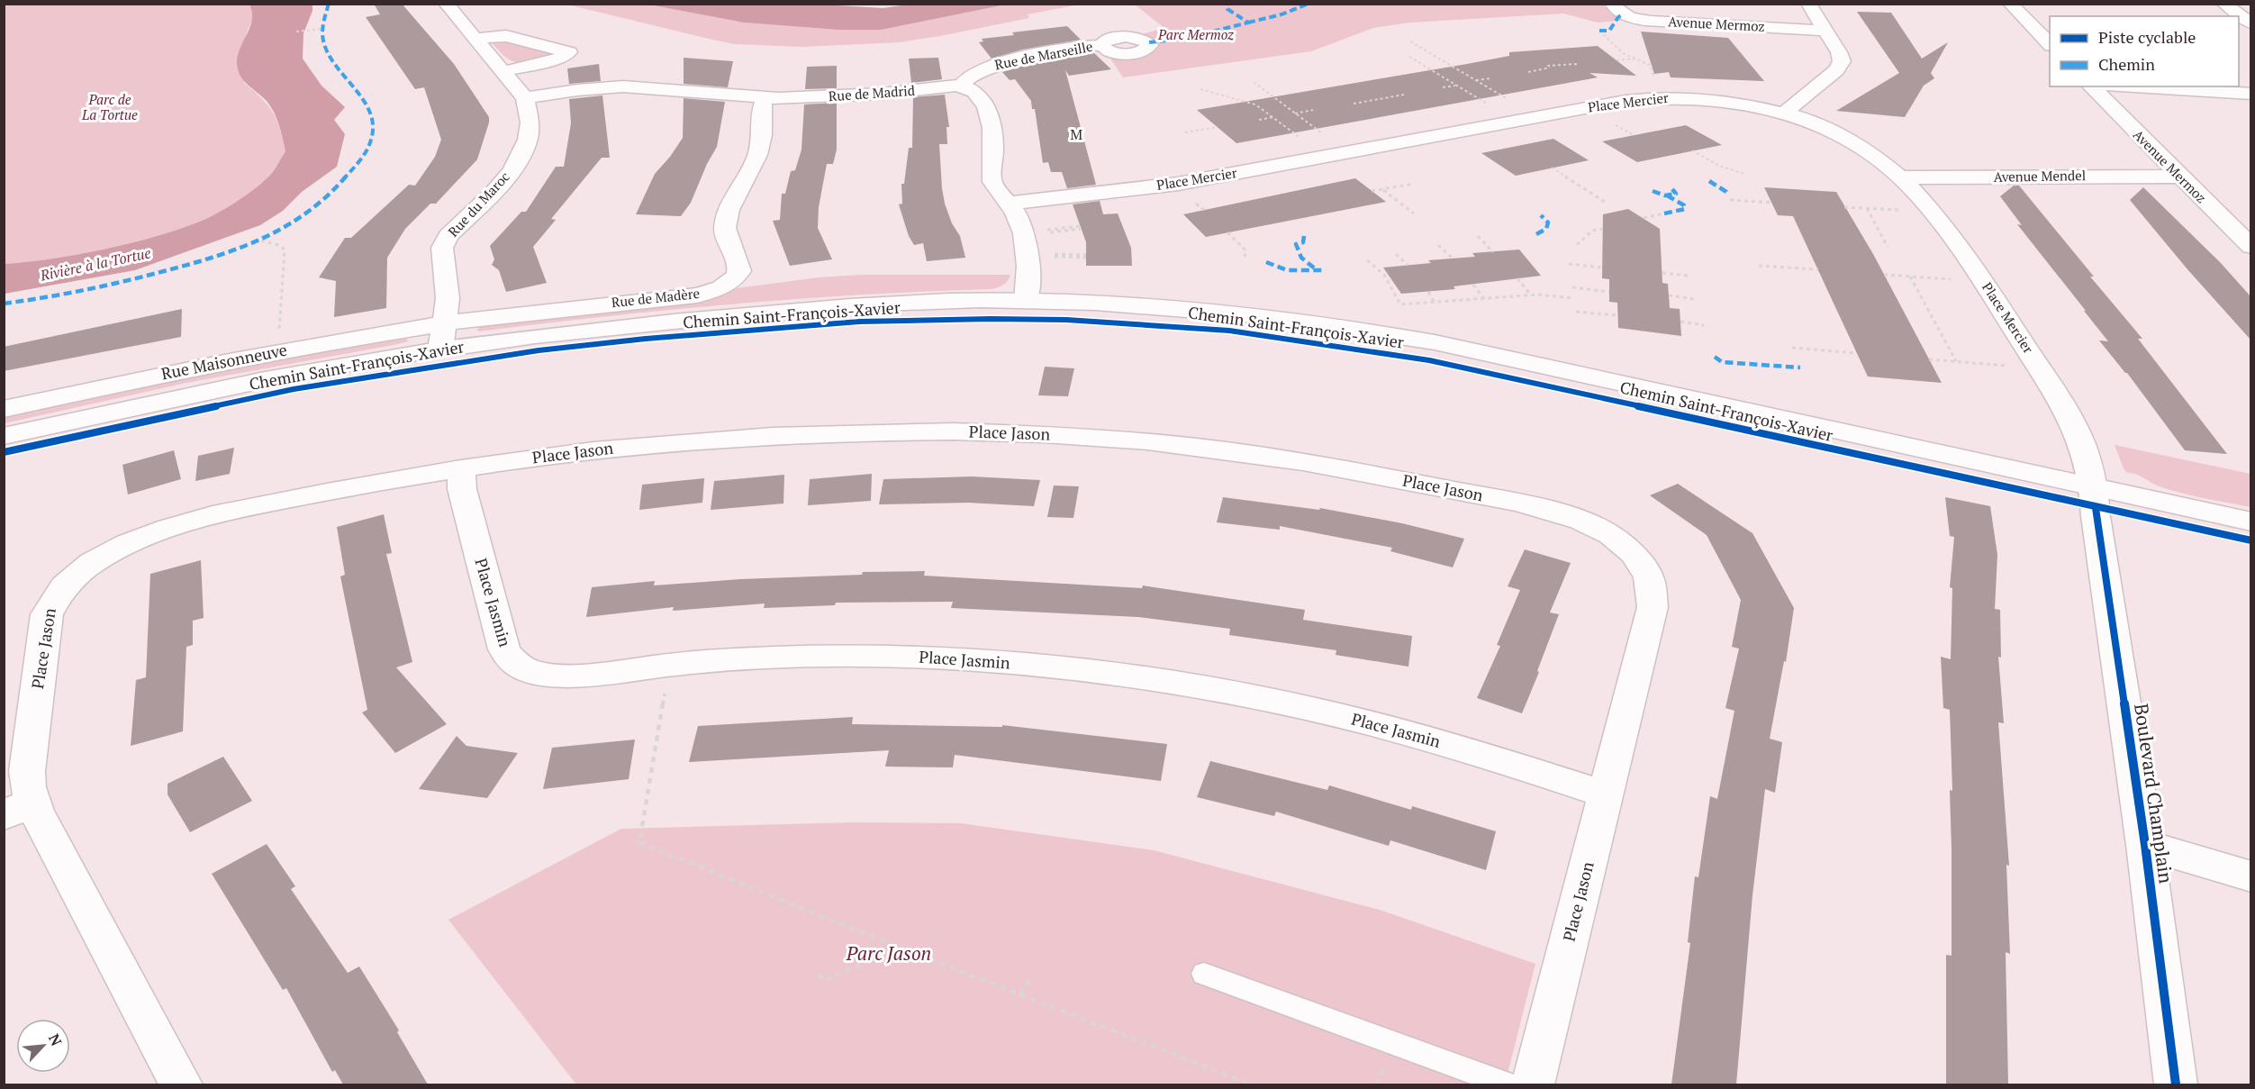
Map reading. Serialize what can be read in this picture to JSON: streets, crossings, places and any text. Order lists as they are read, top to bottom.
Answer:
{
  "streets": {
    "street": [
      "Avenue Mermoz",
      "Rue de Marseille",
      "Rue de Madrid",
      "Place Mercier",
      "Avenue Mendel",
      "Rue du Maroc",
      "Rue de Madère",
      "Chemin Saint-François-Xavier",
      "Rue Maisonneuve",
      "Place Jason",
      "Place Jasmin",
      "Boulevard Champlain"
    ]
  },
  "crossings": [
    ["Avenue Mermoz", "Avenue Mendel"],
    ["Rue de Marseille", "Rue de Madrid"],
    ["Rue de Madrid", "Rue du Maroc"],
    ["Rue de Madrid", "Rue de Madère"],
    ["Place Mercier", "Avenue Mendel"],
    ["Place Mercier", "Chemin Saint-François-Xavier"],
    ["Place Mercier", "Boulevard Champlain"],
    ["Rue du Maroc", "Rue de Madère"],
    ["Rue du Maroc", "Chemin Saint-François-Xavier"],
    ["Rue du Maroc", "Rue Maisonneuve"],
    ["Rue de Madère", "Rue Maisonneuve"],
    ["Chemin Saint-François-Xavier", "Boulevard Champlain"],
    ["Place Jason", "Place Jasmin"]
  ],
  "districts": ["M"],
  "water": ["Rivière à la Tortue"],
  "parks": ["Parc Mermoz", "Parc de La Tortue", "Parc Jason"],
  "legend": ["Piste cyclable", "Chemin"],
  "north": "top right"
}
